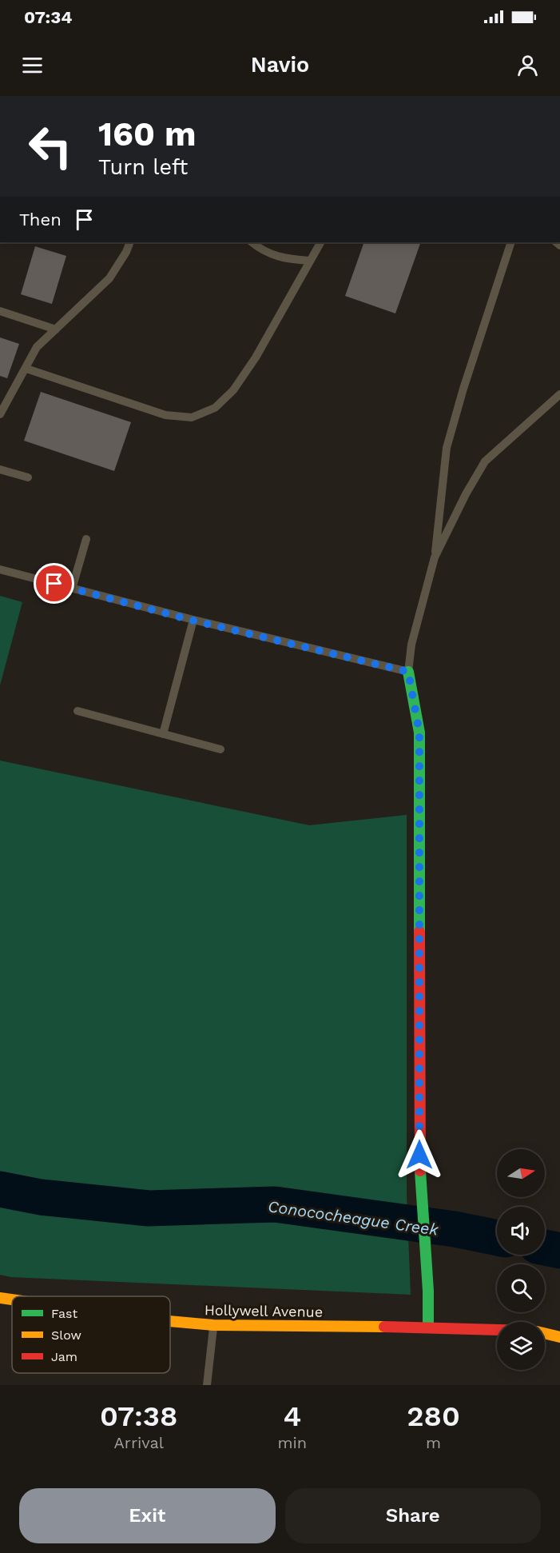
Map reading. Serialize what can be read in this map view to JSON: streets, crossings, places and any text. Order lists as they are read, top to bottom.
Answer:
{
  "streets": {
    "street": ["Hollywell Avenue"]
  },
  "water": ["Conococheague Creek"],
  "legend": ["Fast", "Slow", "Jam"],
  "north": "right",
  "page": {
    "status": "07:34",
    "header": "Navio",
    "turn": ["160 m", "Turn left"],
    "then": "Then",
    "eta": [
      "07:38",
      "Arrival",
      "4",
      "min",
      "280",
      "m"
    ],
    "buttons": ["Exit", "Share"]
  }
}
